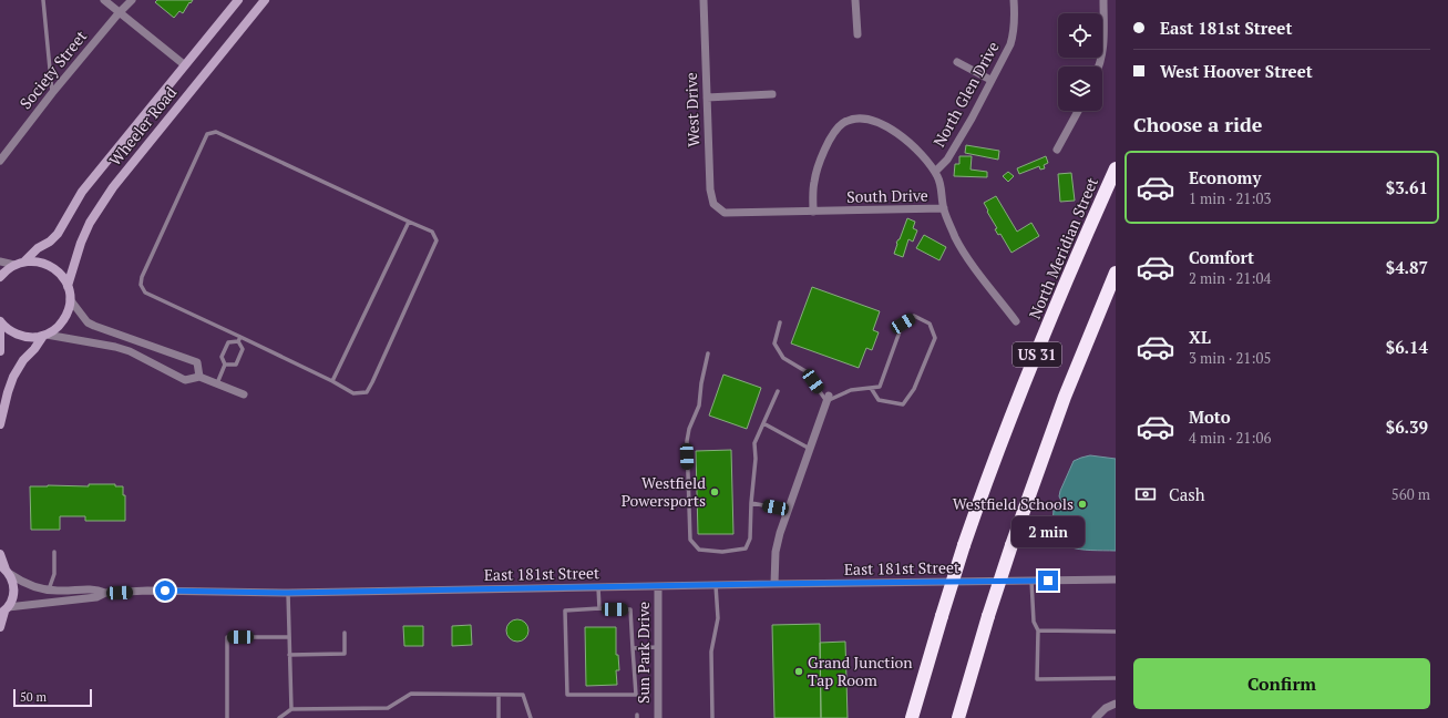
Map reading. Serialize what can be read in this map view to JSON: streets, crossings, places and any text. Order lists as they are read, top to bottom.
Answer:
{
  "streets": {
    "highway": ["North Meridian Street", "US 31"],
    "street": [
      "Society Street",
      "North Glen Drive",
      "West Drive",
      "Wheeler Road",
      "South Drive",
      "East 181st Street",
      "Sun Park Drive"
    ]
  },
  "crossings": [
    ["West Drive", "South Drive"],
    ["East 181st Street", "Sun Park Drive"]
  ],
  "places": ["Westfield Powersports", "Westfield Schools", "Grand Junction Tap Room"],
  "scale_bar": "50 m",
  "page": {
    "banner": ["East 181st Street", "West Hoover Street"],
    "heading": "Choose a ride",
    "list": [
      {
        "name": "Economy",
        "note": "1 min · 21:03",
        "value": "$3.61"
      },
      {
        "name": "Comfort",
        "note": "2 min · 21:04",
        "value": "$4.87"
      },
      {
        "name": "XL",
        "note": "3 min · 21:05",
        "value": "$6.14"
      },
      {
        "name": "Moto",
        "note": "4 min · 21:06",
        "value": "$6.39"
      }
    ],
    "pay": ["Cash", "560 m"],
    "bubble": "2 min",
    "buttons": "Confirm",
    "scale": "50 m"
  }
}
